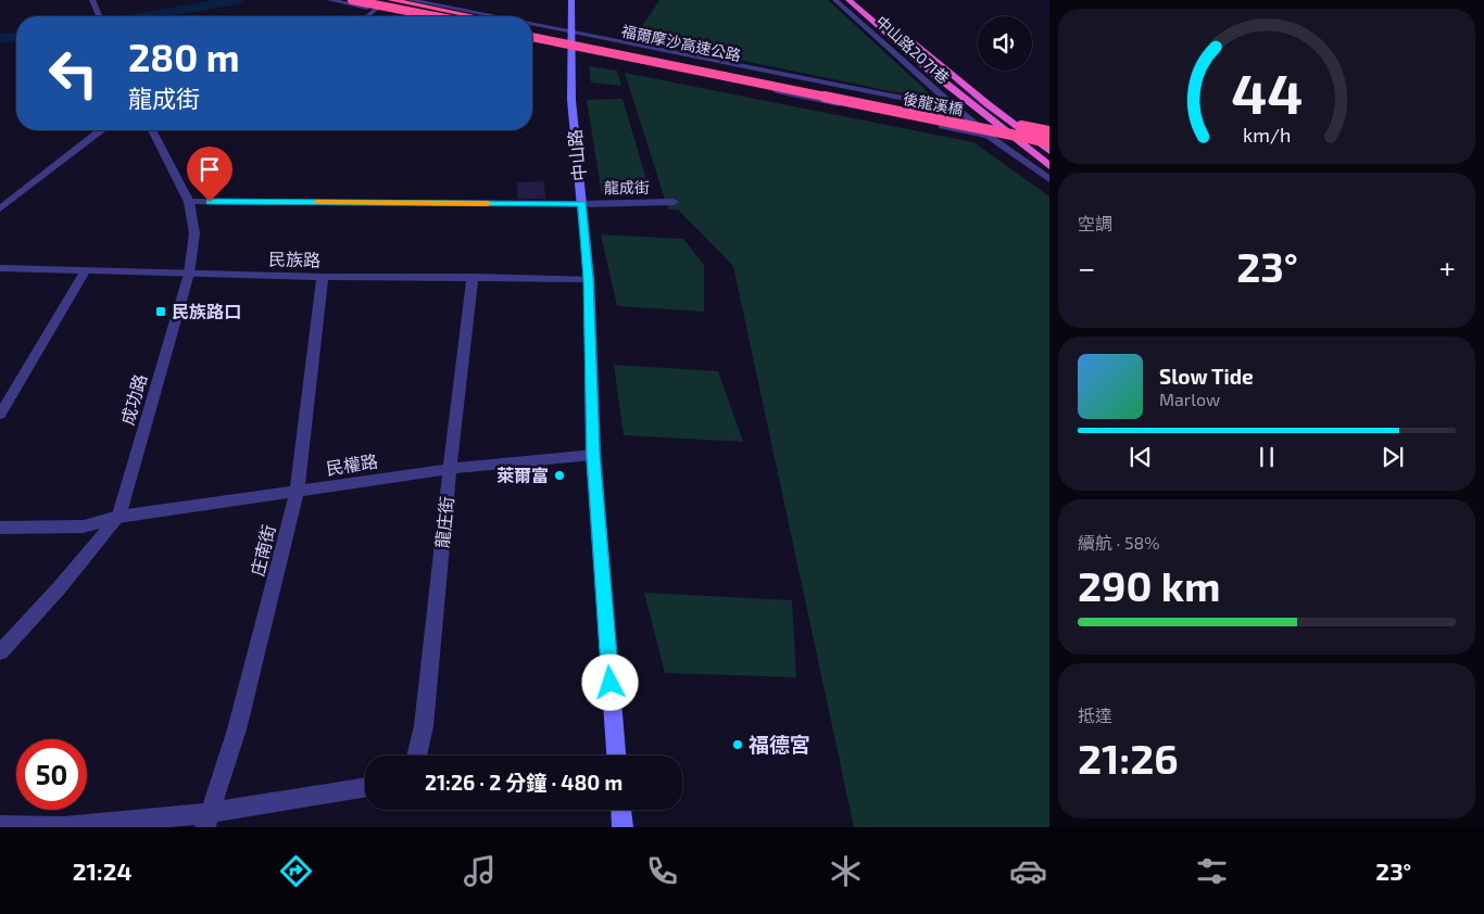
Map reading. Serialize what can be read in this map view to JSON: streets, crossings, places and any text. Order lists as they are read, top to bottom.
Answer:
{
  "streets": {
    "highway": ["福爾摩沙高速公路", "後龍溪橋"],
    "main road": ["中山路"],
    "street": [
      "中山路2071巷",
      "龍成街",
      "民族路",
      "成功路",
      "民權路",
      "龍庄街",
      "庄南街"
    ]
  },
  "crossings": [
    ["福爾摩沙高速公路", "後龍溪橋"],
    ["中山路", "龍成街"],
    ["中山路", "民族路"],
    ["中山路", "民權路"],
    ["龍成街", "成功路"],
    ["民族路", "成功路"],
    ["民族路", "龍庄街"],
    ["民族路", "庄南街"],
    ["成功路", "民權路"],
    ["民權路", "龍庄街"],
    ["民權路", "庄南街"]
  ],
  "places": {
    "transit": ["民族路口"],
    "other": ["萊爾富", "福德宮"]
  },
  "page": {
    "turn": ["280 m", "龍成街"],
    "tile": [
      "空調",
      ["續航 · 58%", "290 km"],
      ["抵達", "21:26"]
    ],
    "heat": ["−", "23°", "+"],
    "song": ["Slow Tide", "Marlow"],
    "limit": "50",
    "trip": "21:26 · 2 分鐘 · 480 m",
    "tabs": ["21:24", "23°"],
    "gauge": ["44", "km/h"]
  }
}
